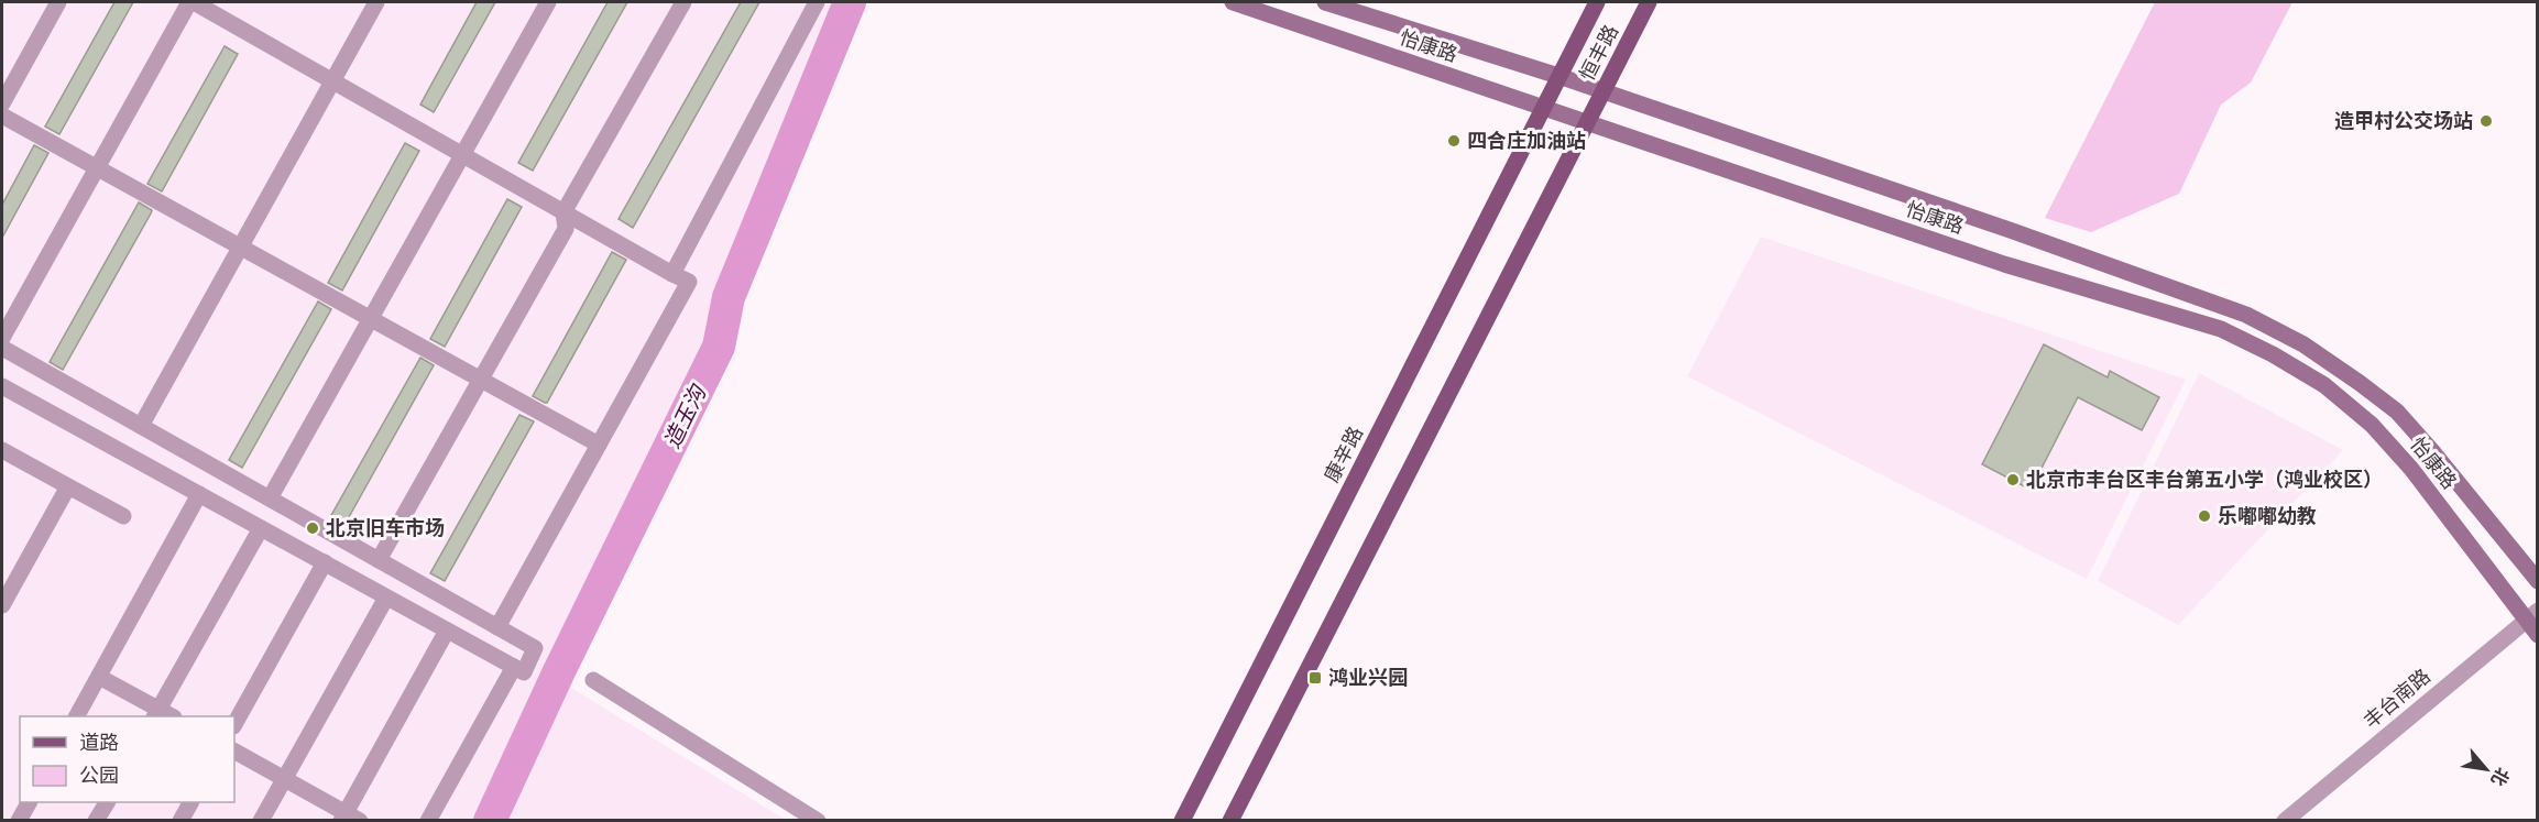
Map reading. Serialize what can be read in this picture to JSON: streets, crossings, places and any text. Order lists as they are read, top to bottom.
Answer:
{
  "streets": {
    "main road": ["怡康路", "恒丰路", "康辛路"],
    "street": ["丰台南路"]
  },
  "crossings": [
    ["怡康路", "恒丰路"],
    ["怡康路", "康辛路"],
    ["怡康路", "丰台南路"],
    ["恒丰路", "康辛路"]
  ],
  "water": ["造玉沟"],
  "places": {
    "other": [
      "造甲村公交场站",
      "四合庄加油站",
      "北京市丰台区丰台第五小学（鸿业校区）",
      "乐嘟嘟幼教",
      "北京旧车市场"
    ],
    "transit": ["鸿业兴园"]
  },
  "legend": ["道路", "公园"],
  "north": "bottom right"
}
